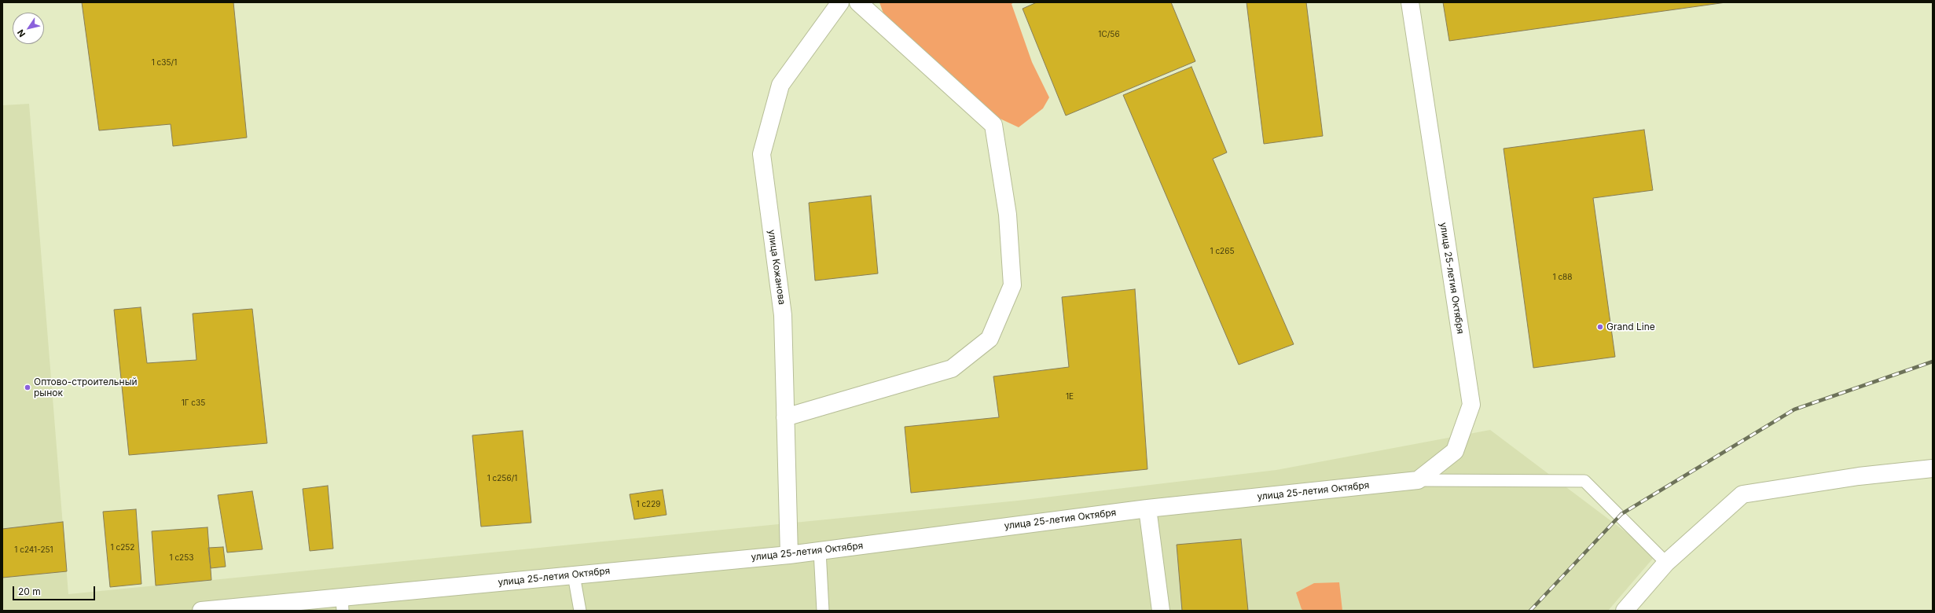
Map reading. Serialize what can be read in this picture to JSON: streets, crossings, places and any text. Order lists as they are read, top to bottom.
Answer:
{
  "streets": {
    "street": ["улица Кожанова", "улица 25-летия Октября"]
  },
  "crossings": [
    ["улица Кожанова", "улица 25-летия Октября"]
  ],
  "places": ["Grand Line", "Оптово-строительный рынок"],
  "house_numbers": [
    "1С/56",
    "1 с35/1",
    "1 с265",
    "1 с88",
    "1Е",
    "1Г с35",
    "1 с256/1",
    "1 с229",
    "1 с252",
    "1 с241-251",
    "1 с253"
  ],
  "scale_bar": "20 m",
  "north": "bottom left"
}
